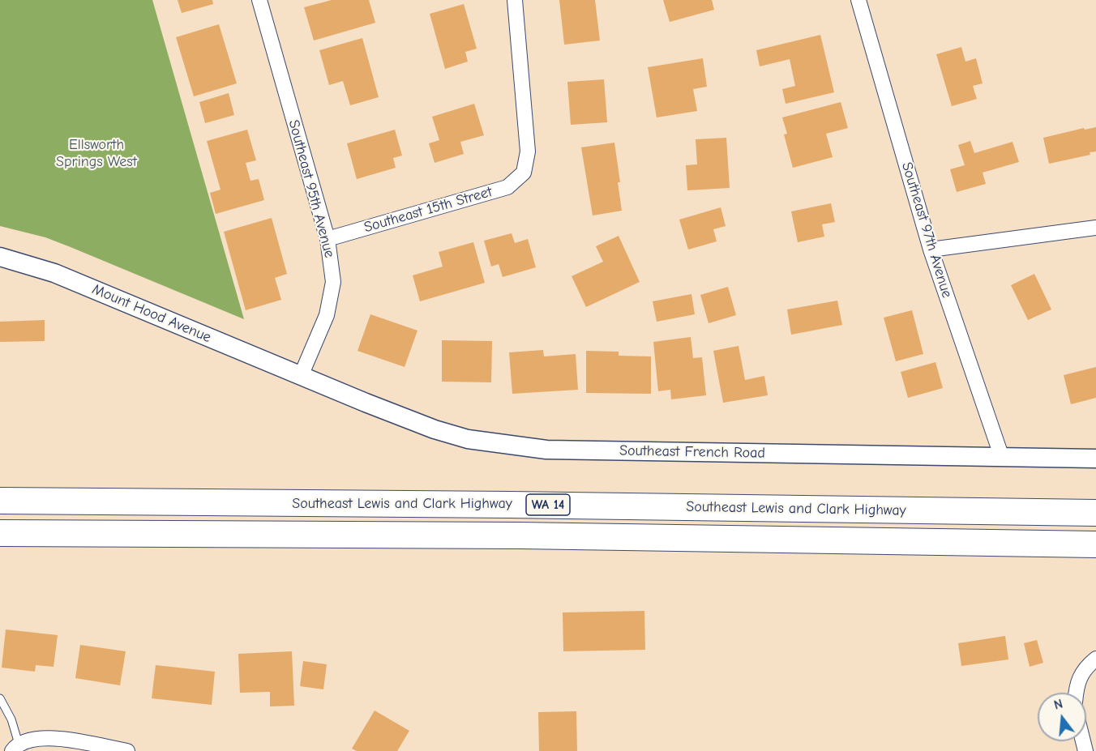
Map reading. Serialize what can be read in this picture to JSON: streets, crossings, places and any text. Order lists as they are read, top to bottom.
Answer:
{
  "streets": {
    "highway": ["Southeast Lewis and Clark Highway", "WA 14"],
    "street": [
      "Southeast 95th Avenue",
      "Southeast 15th Street",
      "Southeast 97th Avenue",
      "Mount Hood Avenue",
      "Southeast French Road"
    ]
  },
  "crossings": [
    ["Southeast 95th Avenue", "Southeast 15th Street"],
    ["Southeast 95th Avenue", "Mount Hood Avenue"],
    ["Southeast 95th Avenue", "Southeast French Road"],
    ["Southeast 97th Avenue", "Southeast French Road"],
    ["Mount Hood Avenue", "Southeast French Road"]
  ],
  "parks": ["Ellsworth Springs West"],
  "north": "top"
}
